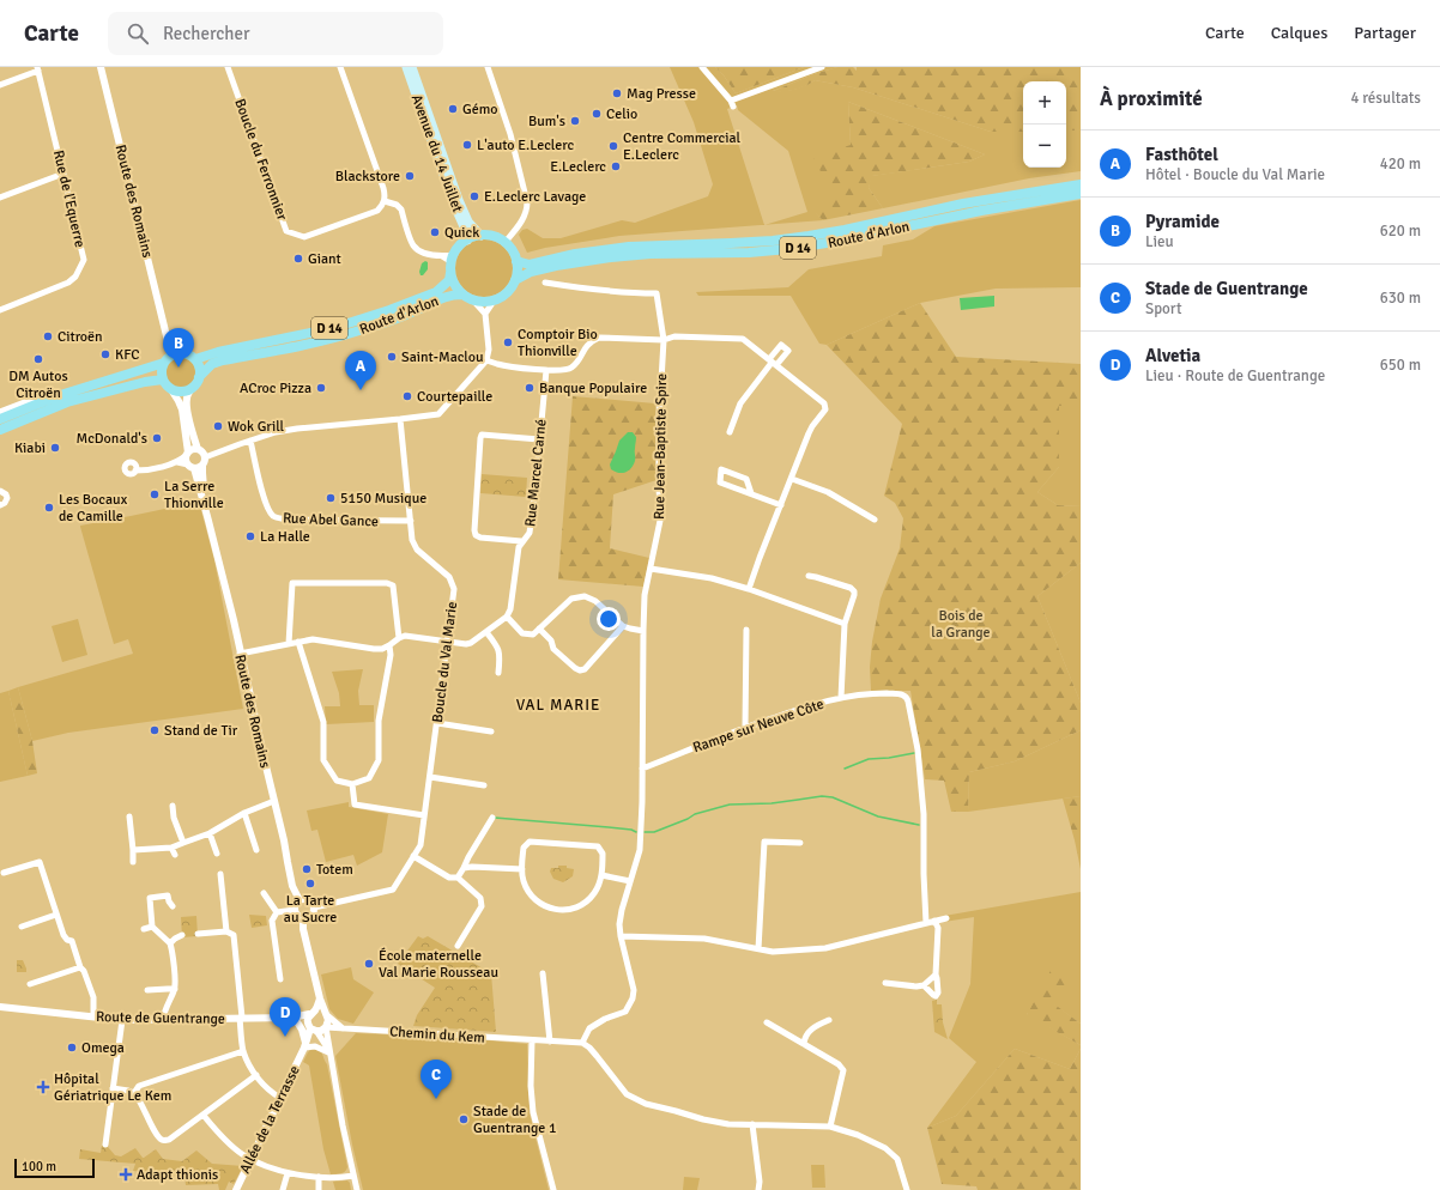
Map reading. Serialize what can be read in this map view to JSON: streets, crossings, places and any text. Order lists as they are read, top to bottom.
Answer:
{
  "streets": {
    "main road": ["Avenue du 14 Juillet", "Route d'Arlon", "D 14"],
    "street": [
      "Boucle du Ferronnier",
      "Rue de l'Equerre",
      "Route des Romains",
      "Rue Jean-Baptiste Spire",
      "Rue Marcel Carné",
      "Rue Abel Gance",
      "Boucle du Val Marie",
      "Rampe sur Neuve Côte",
      "Route de Guentrange",
      "Chemin du Kem",
      "Allée de la Terrasse"
    ]
  },
  "crossings": [
    ["Avenue du 14 Juillet", "Route d'Arlon"],
    ["Route des Romains", "Route d'Arlon"],
    ["Route des Romains", "Boucle du Val Marie"],
    ["Rue Jean-Baptiste Spire", "Rampe sur Neuve Côte"],
    ["Rue Jean-Baptiste Spire", "Chemin du Kem"],
    ["Rue Abel Gance", "Boucle du Val Marie"],
    ["Route de Guentrange", "Chemin du Kem"],
    ["Route de Guentrange", "Allée de la Terrasse"],
    ["Chemin du Kem", "Allée de la Terrasse"]
  ],
  "districts": ["VAL MARIE"],
  "parks": ["Bois de la Grange"],
  "places": {
    "other": [
      "Mag Presse",
      "Gémo",
      "Celio",
      "Bum's",
      "L'auto E.Leclerc",
      "Centre Commercial E.Leclerc",
      "E.Leclerc",
      "Blackstore",
      "E.Leclerc Lavage",
      "Quick",
      "Giant",
      "Citroën",
      "Comptoir Bio Thionville",
      "KFC",
      "Saint-Maclou",
      "DM Autos Citroën",
      "ACroc Pizza",
      "Banque Populaire",
      "Courtepaille",
      "Wok Grill",
      "McDonald's",
      "Kiabi",
      "La Serre Thionville",
      "5150 Musique",
      "Les Bocaux de Camille",
      "La Halle",
      "Stand de Tir",
      "Totem",
      "La Tarte au Sucre",
      "École maternelle Val Marie Rousseau",
      "Omega",
      "Stade de Guentrange 1"
    ],
    "health": ["Hôpital Gériatrique Le Kem", "Adapt thionis"]
  },
  "scale_bar": "100 m",
  "page": {
    "header": "Carte",
    "search": "Rechercher",
    "nav": ["Carte", "Calques", "Partager"],
    "heading": ["À proximité", "4 résultats"],
    "map_buttons": ["+", "−"],
    "list": [
      {
        "mark": "A",
        "name": "Fasthôtel",
        "note": "Hôtel · Boucle du Val Marie",
        "value": "420 m"
      },
      {
        "mark": "B",
        "name": "Pyramide",
        "note": "Lieu",
        "value": "620 m"
      },
      {
        "mark": "C",
        "name": "Stade de Guentrange",
        "note": "Sport",
        "value": "630 m"
      },
      {
        "mark": "D",
        "name": "Alvetia",
        "note": "Lieu · Route de Guentrange",
        "value": "650 m"
      }
    ],
    "pins": [
      "B",
      "A",
      "D",
      "C"
    ],
    "scale": "100 m"
  }
}
